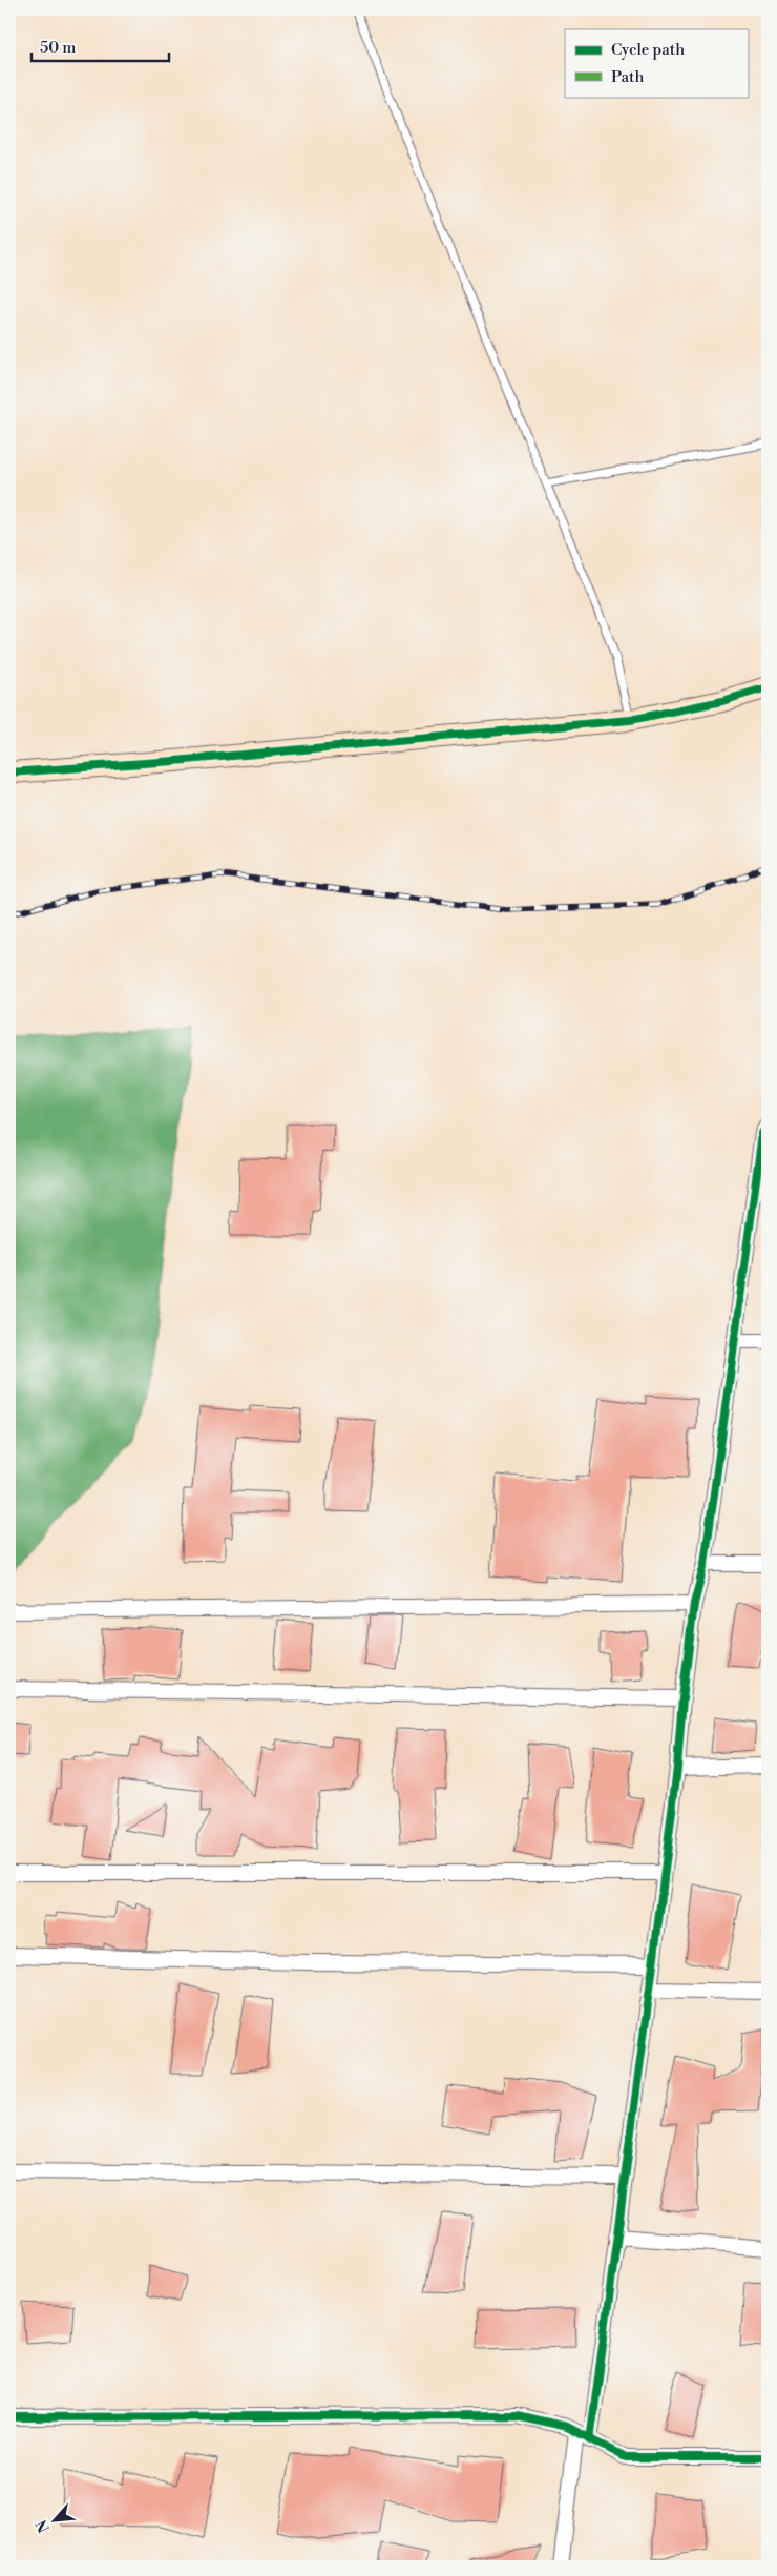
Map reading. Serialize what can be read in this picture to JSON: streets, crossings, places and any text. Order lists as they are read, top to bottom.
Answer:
{
  "legend": ["Cycle path", "Path"],
  "scale_bar": "50 m",
  "north": "bottom left"
}
